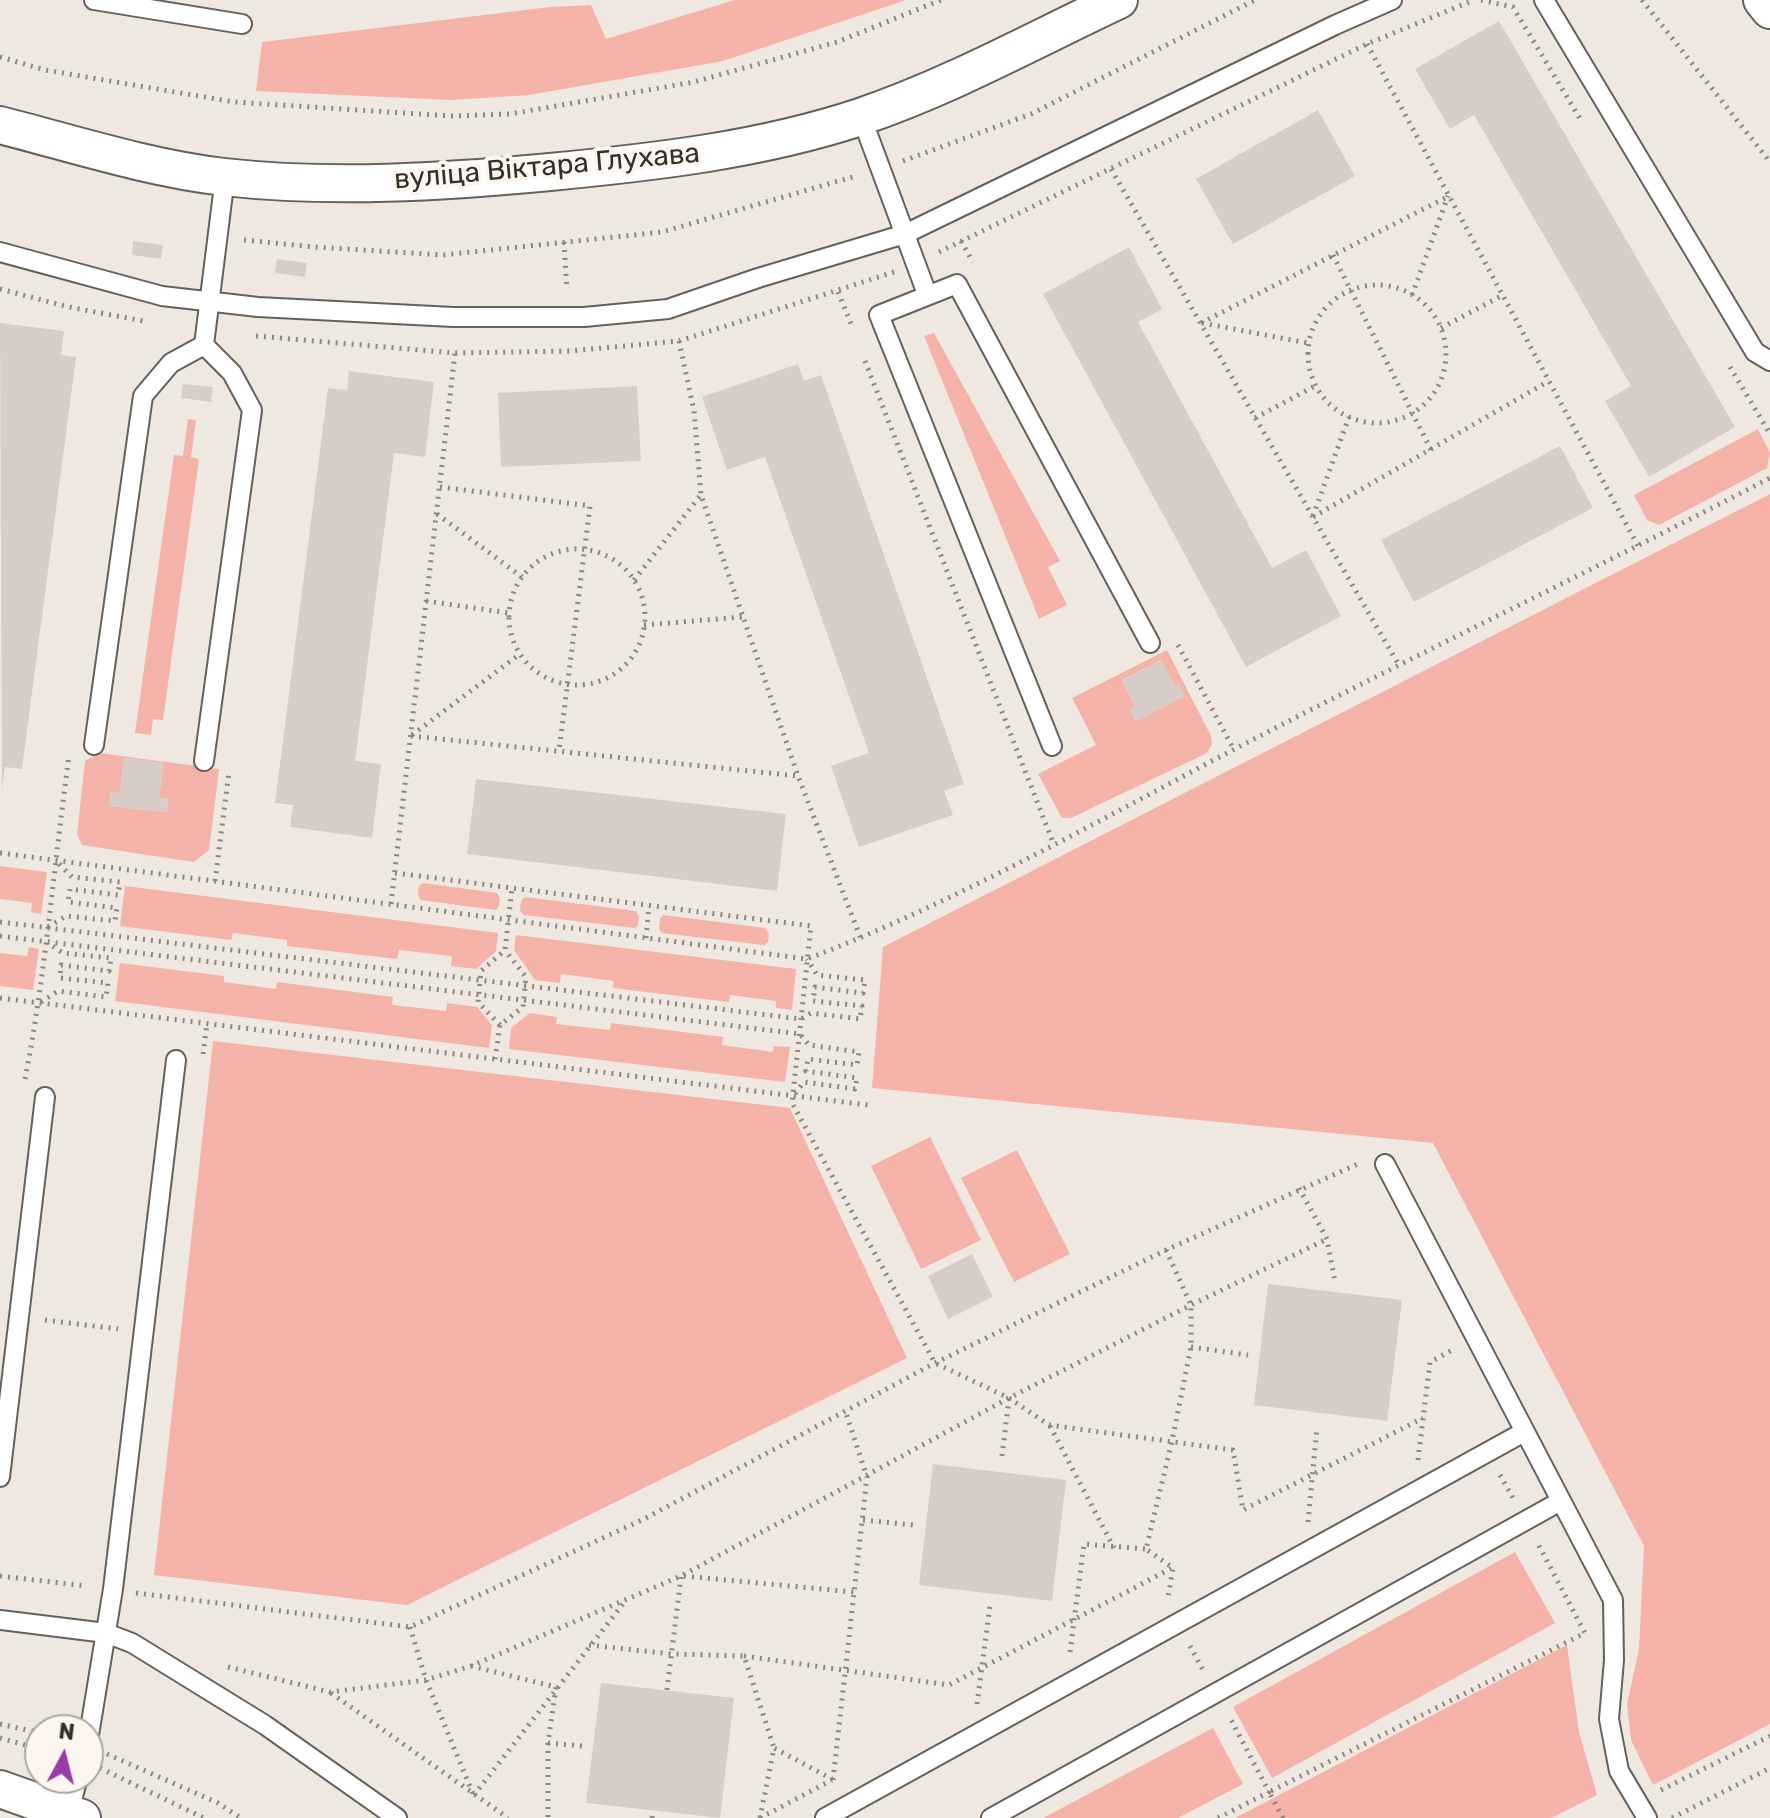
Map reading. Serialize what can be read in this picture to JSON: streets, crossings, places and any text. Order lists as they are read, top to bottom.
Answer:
{
  "streets": {
    "street": ["вуліца Віктара Глухава"]
  },
  "north": "top"
}
